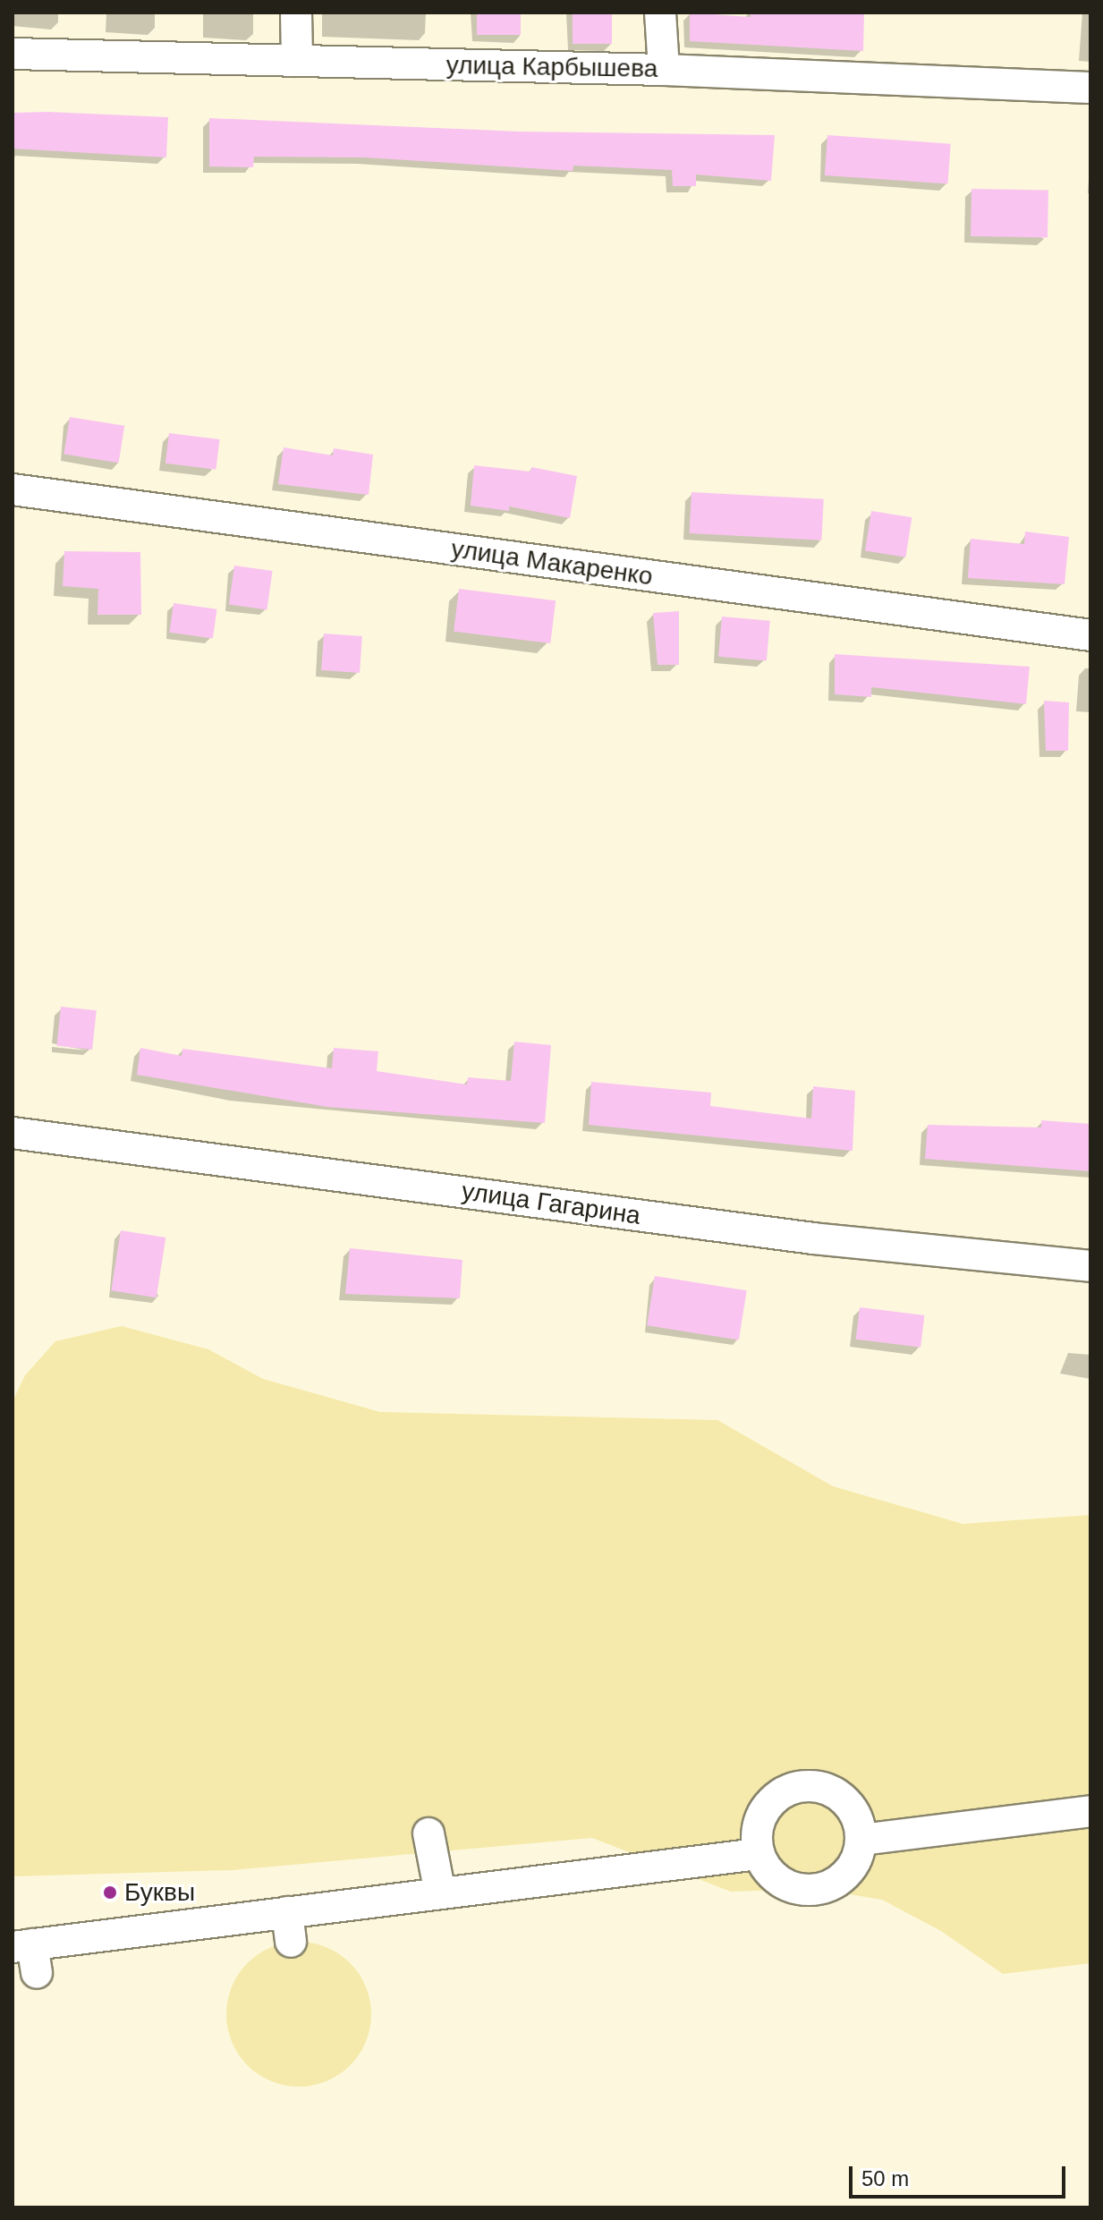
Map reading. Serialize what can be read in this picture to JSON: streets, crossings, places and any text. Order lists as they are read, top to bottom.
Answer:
{
  "streets": {
    "street": ["улица Карбышева", "улица Макаренко", "улица Гагарина"]
  },
  "places": ["Буквы"],
  "scale_bar": "50 m"
}
